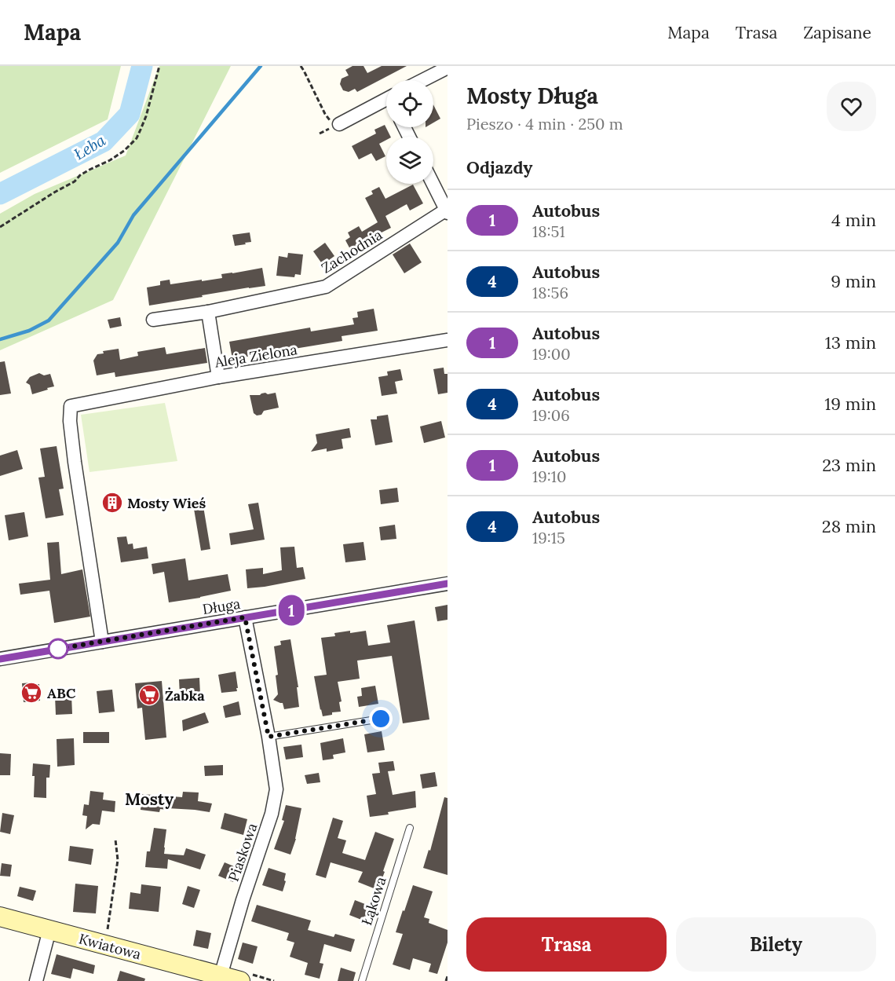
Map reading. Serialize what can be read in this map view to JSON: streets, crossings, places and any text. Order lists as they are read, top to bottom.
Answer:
{
  "streets": {
    "main road": ["Kwiatowa"],
    "street": [
      "Zachodnia",
      "Aleja Zielona",
      "Długa",
      "Piaskowa"
    ],
    "lane": ["Łąkowa"]
  },
  "crossings": [
    ["Aleja Zielona", "Długa"],
    ["Długa", "Piaskowa"],
    ["Piaskowa", "Kwiatowa"]
  ],
  "districts": ["Mosty"],
  "water": ["Łeba"],
  "places": {
    "building": ["Mosty Wieś"],
    "supermarket": ["ABC", "Żabka"]
  },
  "lines": ["bus line 1"],
  "page": {
    "header": "Mapa",
    "nav": ["Mapa", "Trasa", "Zapisane"],
    "on_map": "1",
    "heading": [
      ["Mosty Długa", "Pieszo · 4 min · 250 m"],
      "Odjazdy"
    ],
    "list": [
      {
        "mark": "1",
        "name": "Autobus",
        "note": "18:51",
        "value": "4 min"
      },
      {
        "mark": "4",
        "name": "Autobus",
        "note": "18:56",
        "value": "9 min"
      },
      {
        "mark": "1",
        "name": "Autobus",
        "note": "19:00",
        "value": "13 min"
      },
      {
        "mark": "4",
        "name": "Autobus",
        "note": "19:06",
        "value": "19 min"
      },
      {
        "mark": "1",
        "name": "Autobus",
        "note": "19:10",
        "value": "23 min"
      },
      {
        "mark": "4",
        "name": "Autobus",
        "note": "19:15",
        "value": "28 min"
      }
    ],
    "buttons": ["Trasa", "Bilety"]
  }
}
